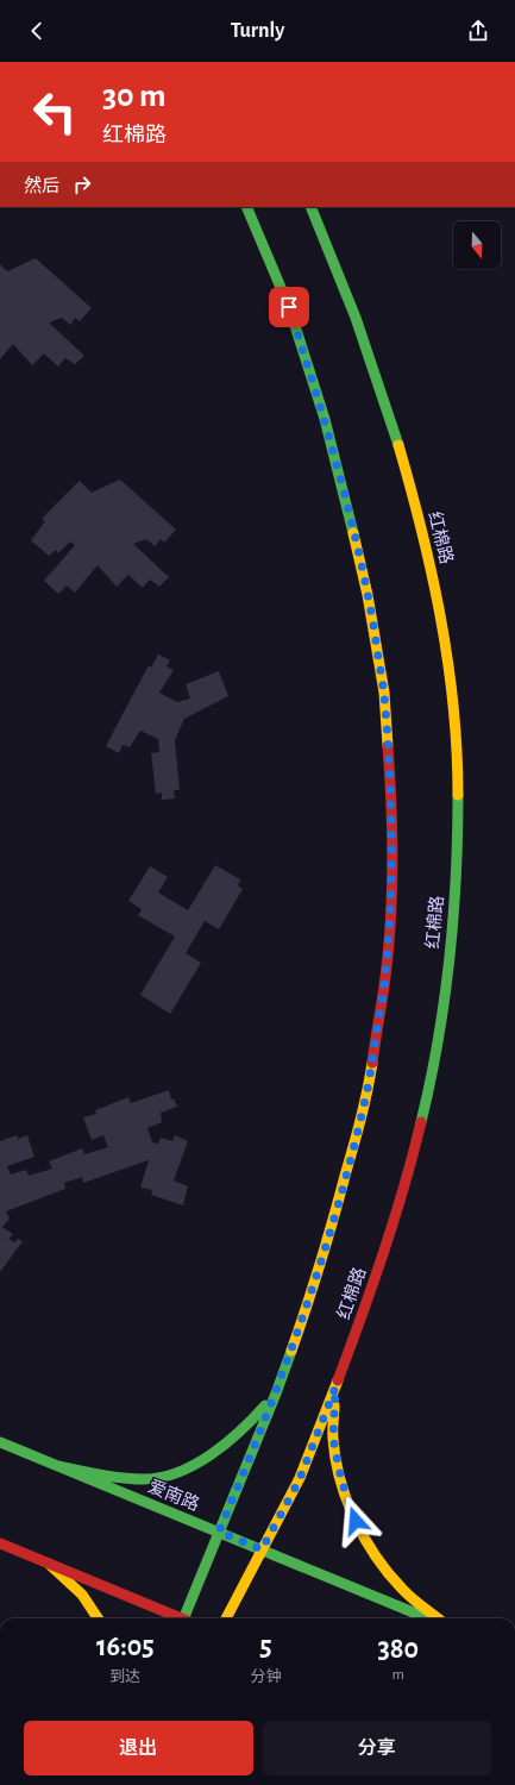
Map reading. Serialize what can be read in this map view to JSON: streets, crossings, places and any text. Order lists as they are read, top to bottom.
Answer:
{
  "streets": {
    "main road": ["红棉路", "爱南路"]
  },
  "crossings": [
    ["红棉路", "爱南路"]
  ],
  "north": "bottom",
  "page": {
    "header": "Turnly",
    "turn": ["30 m", "红棉路"],
    "then": "然后",
    "eta": [
      "16:05",
      "到达",
      "5",
      "分钟",
      "380",
      "m"
    ],
    "buttons": ["退出", "分享"]
  }
}
